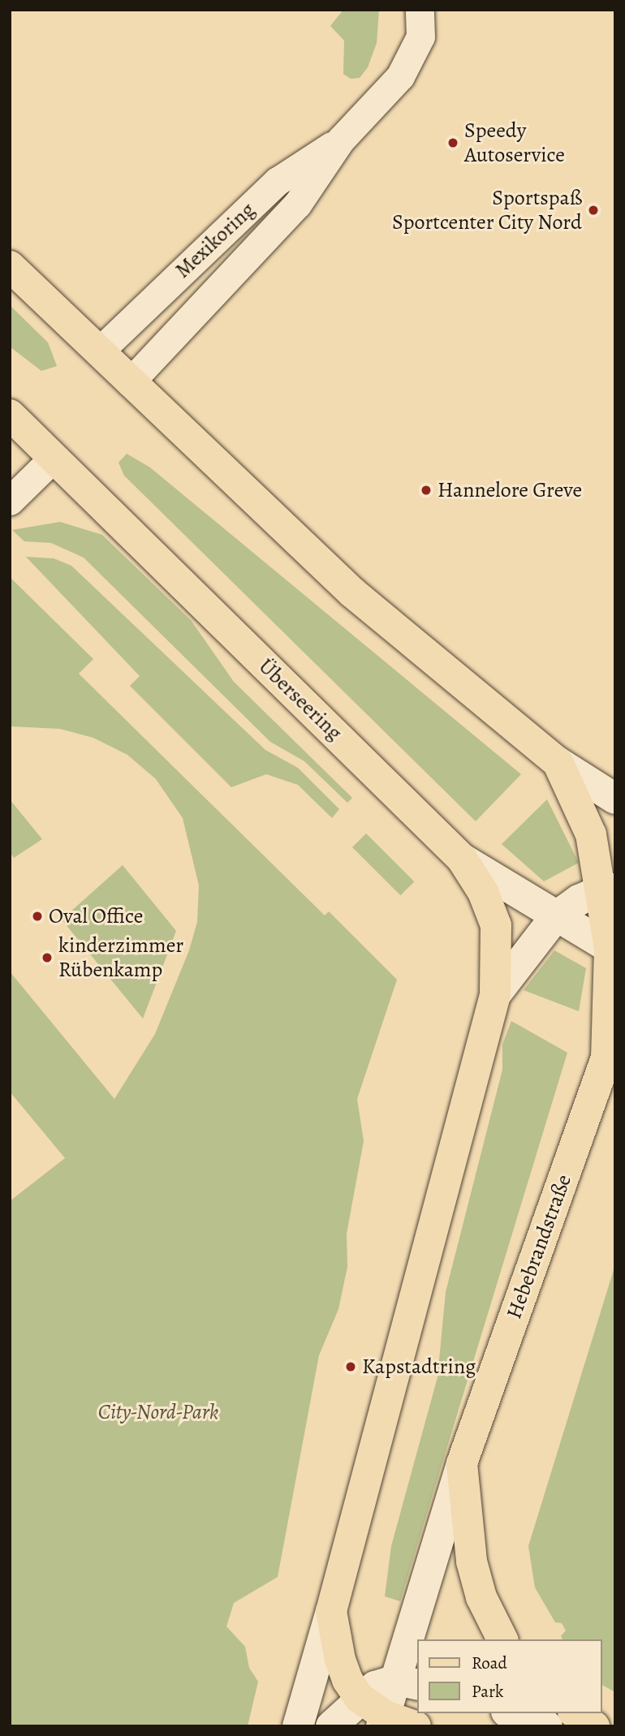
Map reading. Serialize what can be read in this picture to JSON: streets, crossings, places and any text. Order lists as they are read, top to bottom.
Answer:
{
  "streets": {
    "main road": ["Überseering", "Hebebrandstraße"],
    "street": ["Mexikoring"]
  },
  "crossings": [
    ["Überseering", "Hebebrandstraße"]
  ],
  "parks": ["City-Nord-Park"],
  "places": [
    "Speedy Autoservice",
    "Sportspaß Sportcenter City Nord",
    "Hannelore Greve",
    "Oval Office",
    "kinderzimmer Rübenkamp",
    "Kapstadtring"
  ],
  "legend": ["Road", "Park"]
}
